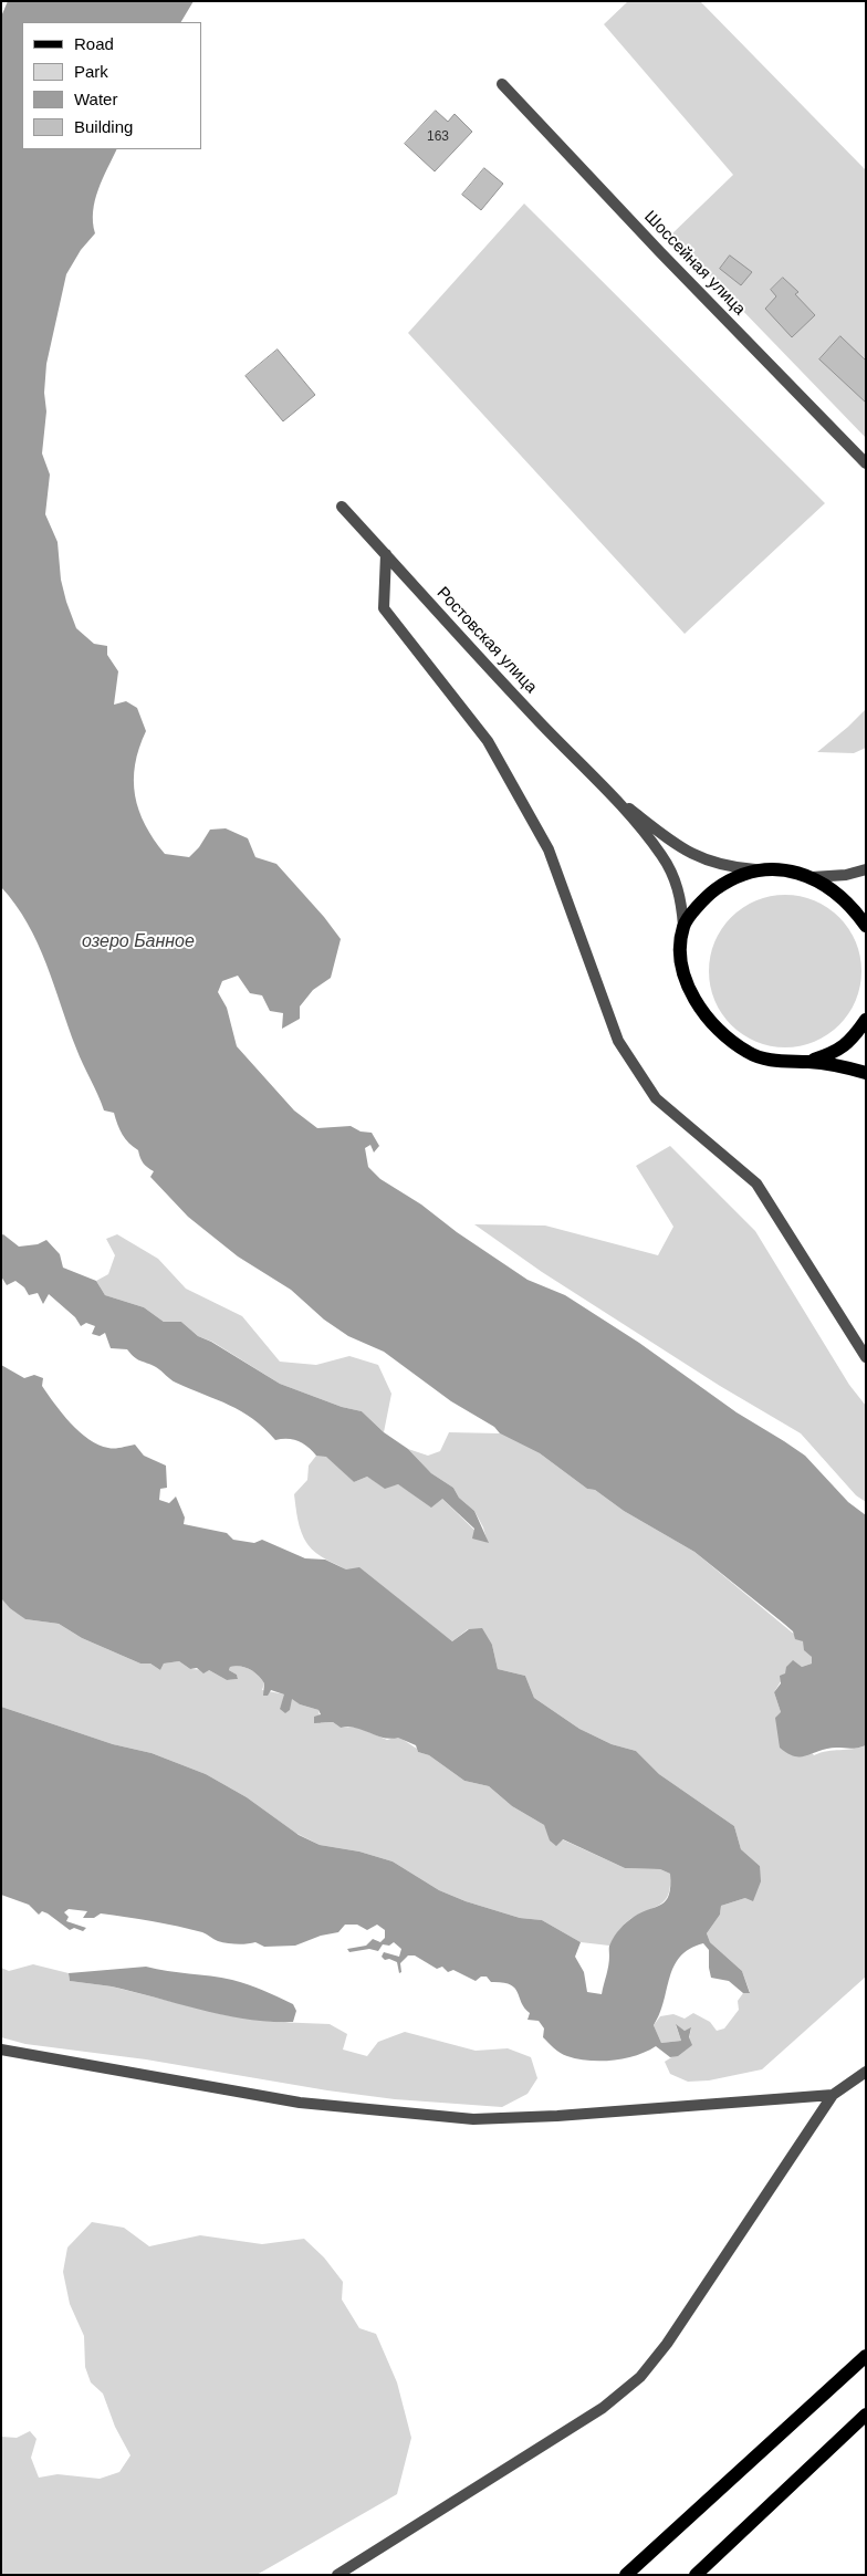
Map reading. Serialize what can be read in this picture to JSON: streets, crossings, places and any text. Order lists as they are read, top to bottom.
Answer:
{
  "streets": {
    "street": ["Шоссейная улица", "Ростовская улица"]
  },
  "water": ["озеро Банное"],
  "house_numbers": ["163"],
  "legend": [
    "Road",
    "Park",
    "Water",
    "Building"
  ]
}
